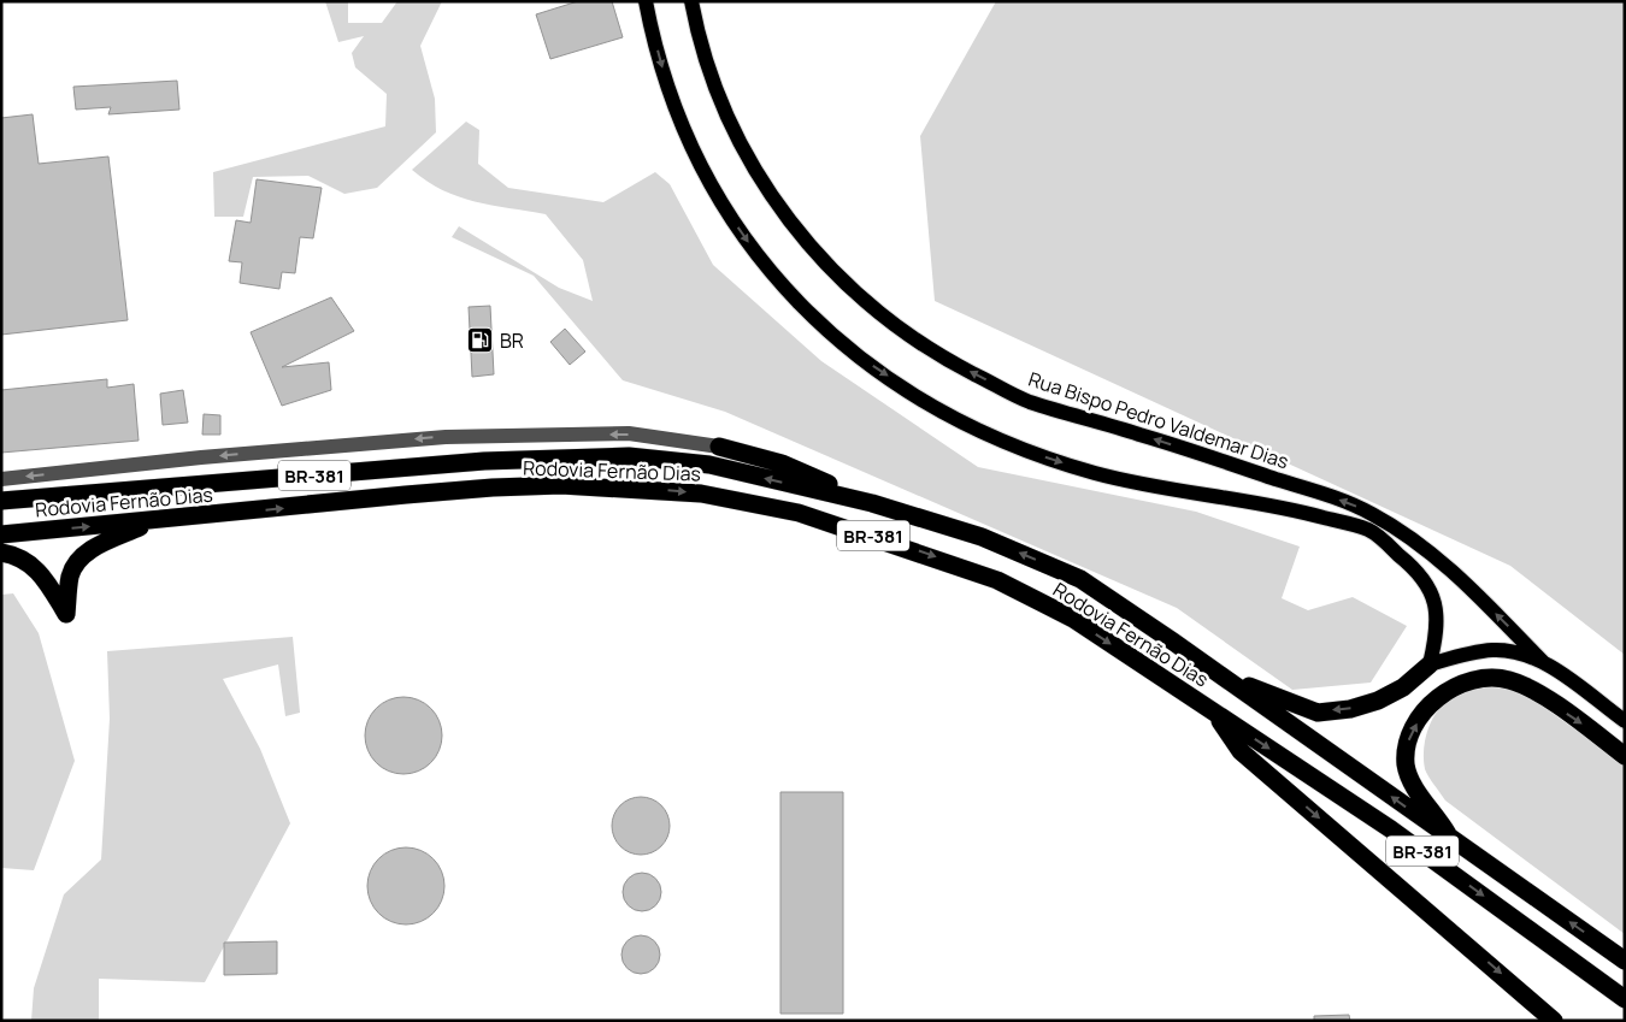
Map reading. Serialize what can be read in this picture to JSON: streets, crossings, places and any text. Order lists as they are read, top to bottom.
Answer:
{
  "streets": {
    "highway": ["Rodovia Fernão Dias", "BR-381"],
    "main road": ["Rua Bispo Pedro Valdemar Dias"]
  },
  "crossings": [
    ["Rodovia Fernão Dias", "BR-381"]
  ],
  "places": {
    "fuel station": ["BR"]
  }
}
